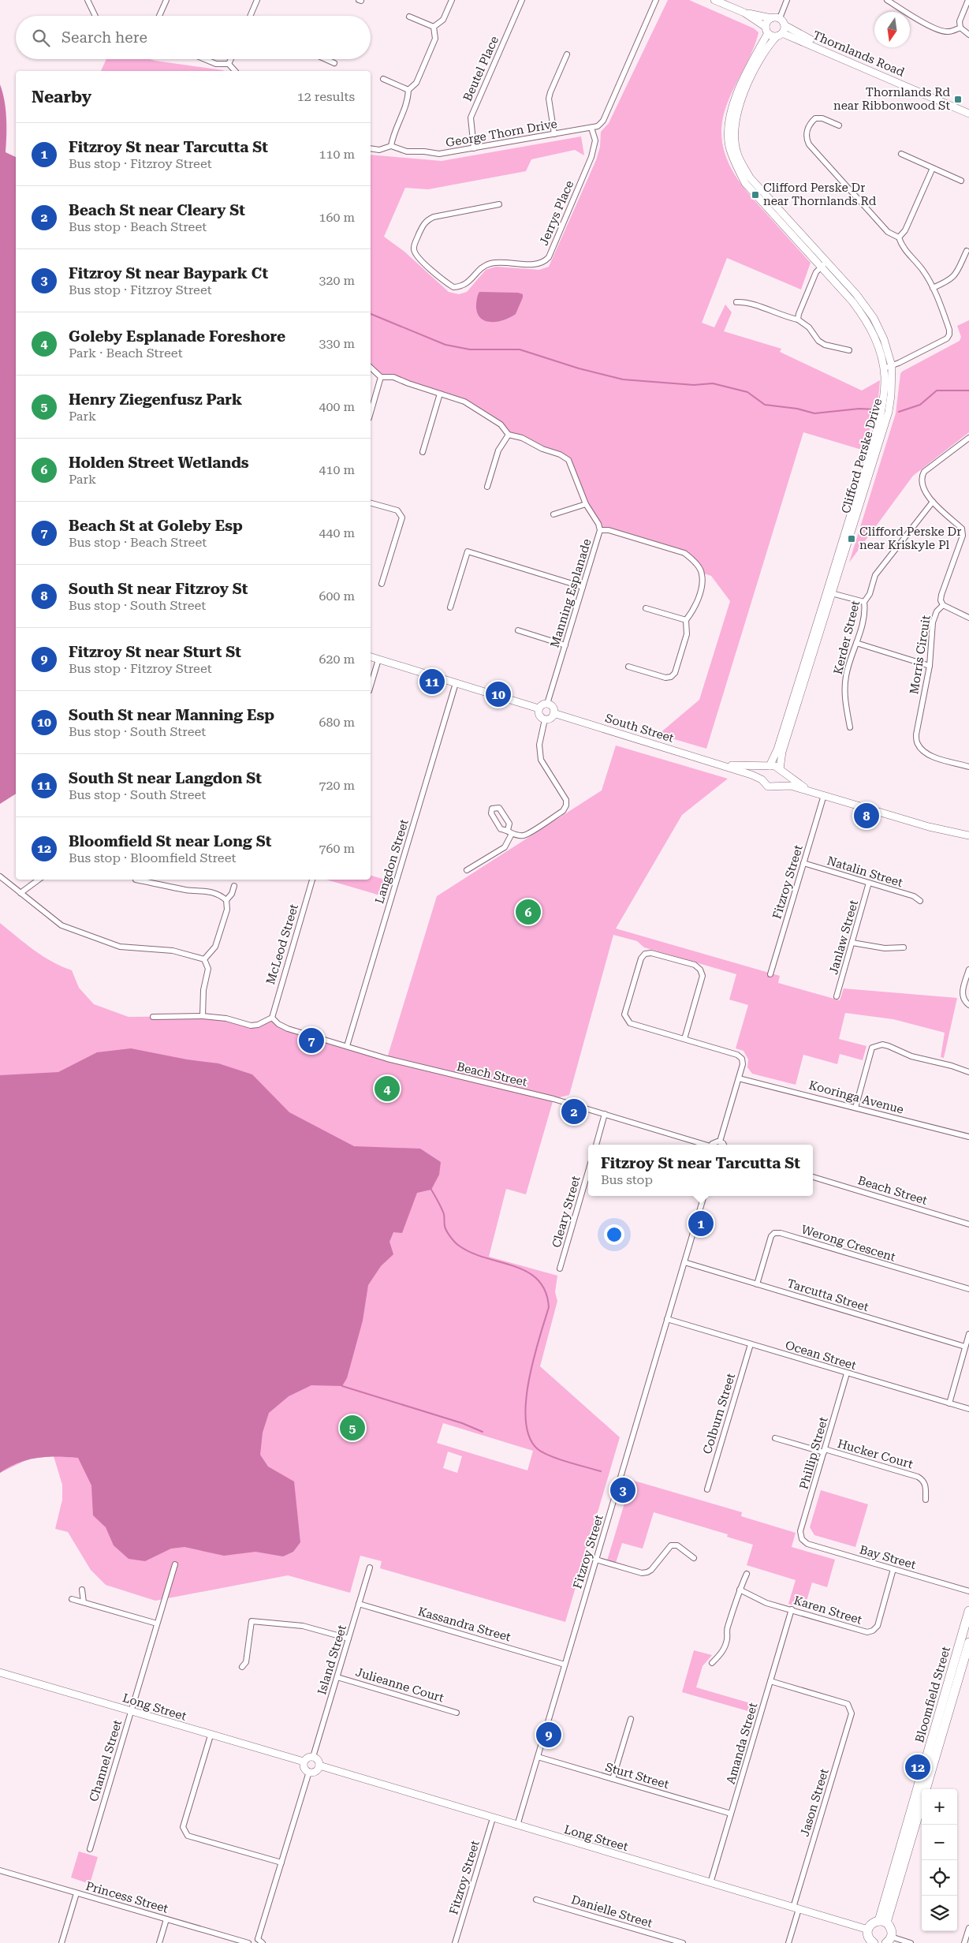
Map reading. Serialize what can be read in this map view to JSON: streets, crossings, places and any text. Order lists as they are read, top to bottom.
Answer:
{
  "streets": {
    "highway": ["Bloomfield Street"],
    "street": [
      "Thornlands Road",
      "Beutel Place",
      "George Thorn Drive",
      "Jerrys Place",
      "Clifford Perske Drive",
      "Manning Esplanade",
      "Kerder Street",
      "Morris Circuit",
      "South Street",
      "Langdon Street",
      "Natalin Street",
      "Fitzroy Street",
      "Janlaw Street",
      "McLeod Street",
      "Beach Street",
      "Kooringa Avenue",
      "Cleary Street",
      "Werong Crescent",
      "Tarcutta Street",
      "Ocean Street",
      "Colburn Street",
      "Phillip Street",
      "Hucker Court",
      "Bay Street",
      "Karen Street",
      "Kassandra Street",
      "Island Street",
      "Julieanne Court",
      "Long Street",
      "Amanda Street",
      "Channel Street",
      "Sturt Street",
      "Jason Street",
      "Princess Street",
      "Danielle Street"
    ]
  },
  "crossings": [
    ["Thornlands Road", "Clifford Perske Drive"],
    ["Beutel Place", "George Thorn Drive"],
    ["George Thorn Drive", "Jerrys Place"],
    ["Clifford Perske Drive", "South Street"],
    ["Manning Esplanade", "South Street"],
    ["Kerder Street", "Morris Circuit"],
    ["South Street", "Fitzroy Street"],
    ["Langdon Street", "Beach Street"],
    ["Natalin Street", "Fitzroy Street"],
    ["Natalin Street", "Janlaw Street"],
    ["Fitzroy Street", "Tarcutta Street"],
    ["Fitzroy Street", "Ocean Street"],
    ["Fitzroy Street", "Kassandra Street"],
    ["Fitzroy Street", "Long Street"],
    ["Fitzroy Street", "Sturt Street"],
    ["McLeod Street", "Beach Street"],
    ["Werong Crescent", "Tarcutta Street"],
    ["Ocean Street", "Colburn Street"],
    ["Ocean Street", "Phillip Street"],
    ["Phillip Street", "Hucker Court"],
    ["Phillip Street", "Bay Street"],
    ["Bay Street", "Karen Street"],
    ["Karen Street", "Amanda Street"],
    ["Kassandra Street", "Island Street"],
    ["Island Street", "Julieanne Court"],
    ["Island Street", "Long Street"],
    ["Long Street", "Amanda Street"],
    ["Long Street", "Channel Street"],
    ["Long Street", "Jason Street"],
    ["Amanda Street", "Sturt Street"],
    ["Amanda Street", "Jason Street"]
  ],
  "places": {
    "transit": ["Thornlands Rd near Ribbonwood St", "Clifford Perske Dr near Thornlands Rd", "Clifford Perske Dr near Kriskyle Pl"]
  },
  "north": "bottom",
  "page": {
    "search": "Search here",
    "heading": ["Nearby", "12 results"],
    "list": [
      {
        "mark": "1",
        "name": "Fitzroy St near Tarcutta St",
        "note": "Bus stop · Fitzroy Street",
        "value": "110 m"
      },
      {
        "mark": "2",
        "name": "Beach St near Cleary St",
        "note": "Bus stop · Beach Street",
        "value": "160 m"
      },
      {
        "mark": "3",
        "name": "Fitzroy St near Baypark Ct",
        "note": "Bus stop · Fitzroy Street",
        "value": "320 m"
      },
      {
        "mark": "4",
        "name": "Goleby Esplanade Foreshore",
        "note": "Park · Beach Street",
        "value": "330 m"
      },
      {
        "mark": "5",
        "name": "Henry Ziegenfusz Park",
        "note": "Park",
        "value": "400 m"
      },
      {
        "mark": "6",
        "name": "Holden Street Wetlands",
        "note": "Park",
        "value": "410 m"
      },
      {
        "mark": "7",
        "name": "Beach St at Goleby Esp",
        "note": "Bus stop · Beach Street",
        "value": "440 m"
      },
      {
        "mark": "8",
        "name": "South St near Fitzroy St",
        "note": "Bus stop · South Street",
        "value": "600 m"
      },
      {
        "mark": "9",
        "name": "Fitzroy St near Sturt St",
        "note": "Bus stop · Fitzroy Street",
        "value": "620 m"
      },
      {
        "mark": "10",
        "name": "South St near Manning Esp",
        "note": "Bus stop · South Street",
        "value": "680 m"
      },
      {
        "mark": "11",
        "name": "South St near Langdon St",
        "note": "Bus stop · South Street",
        "value": "720 m"
      },
      {
        "mark": "12",
        "name": "Bloomfield St near Long St",
        "note": "Bus stop · Bloomfield Street",
        "value": "760 m"
      }
    ],
    "pins": [
      "11",
      "10",
      "8",
      "6",
      "7",
      "4",
      "2",
      "1",
      "5",
      "3",
      "9",
      "12"
    ],
    "popup": ["Fitzroy St near Tarcutta St", "Bus stop"],
    "map_buttons": ["+", "−"]
  }
}
